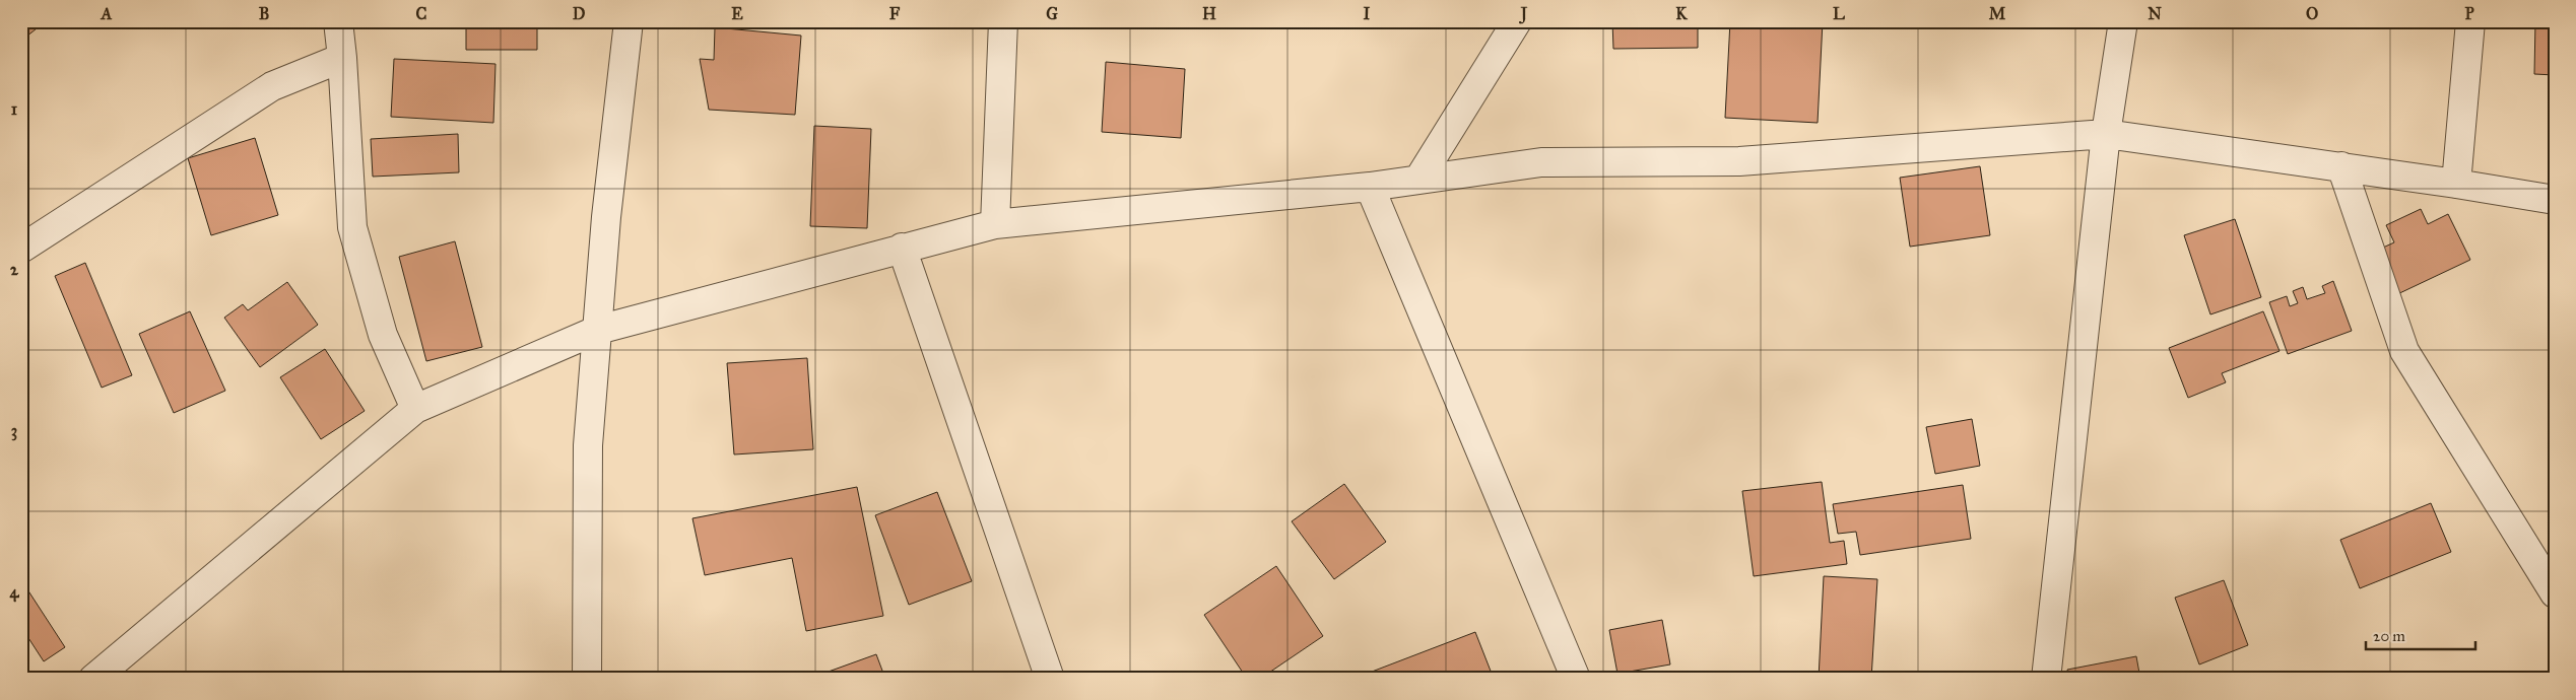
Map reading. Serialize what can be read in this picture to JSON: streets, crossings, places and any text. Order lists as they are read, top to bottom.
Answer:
{
  "scale_bar": "20 m",
  "grid": {
    "columns": [
      "A",
      "B",
      "C",
      "D",
      "E",
      "F",
      "G",
      "H",
      "I",
      "J",
      "K",
      "L",
      "M",
      "N",
      "O",
      "P"
    ],
    "rows": [
      "1",
      "2",
      "3",
      "4"
    ]
  }
}
